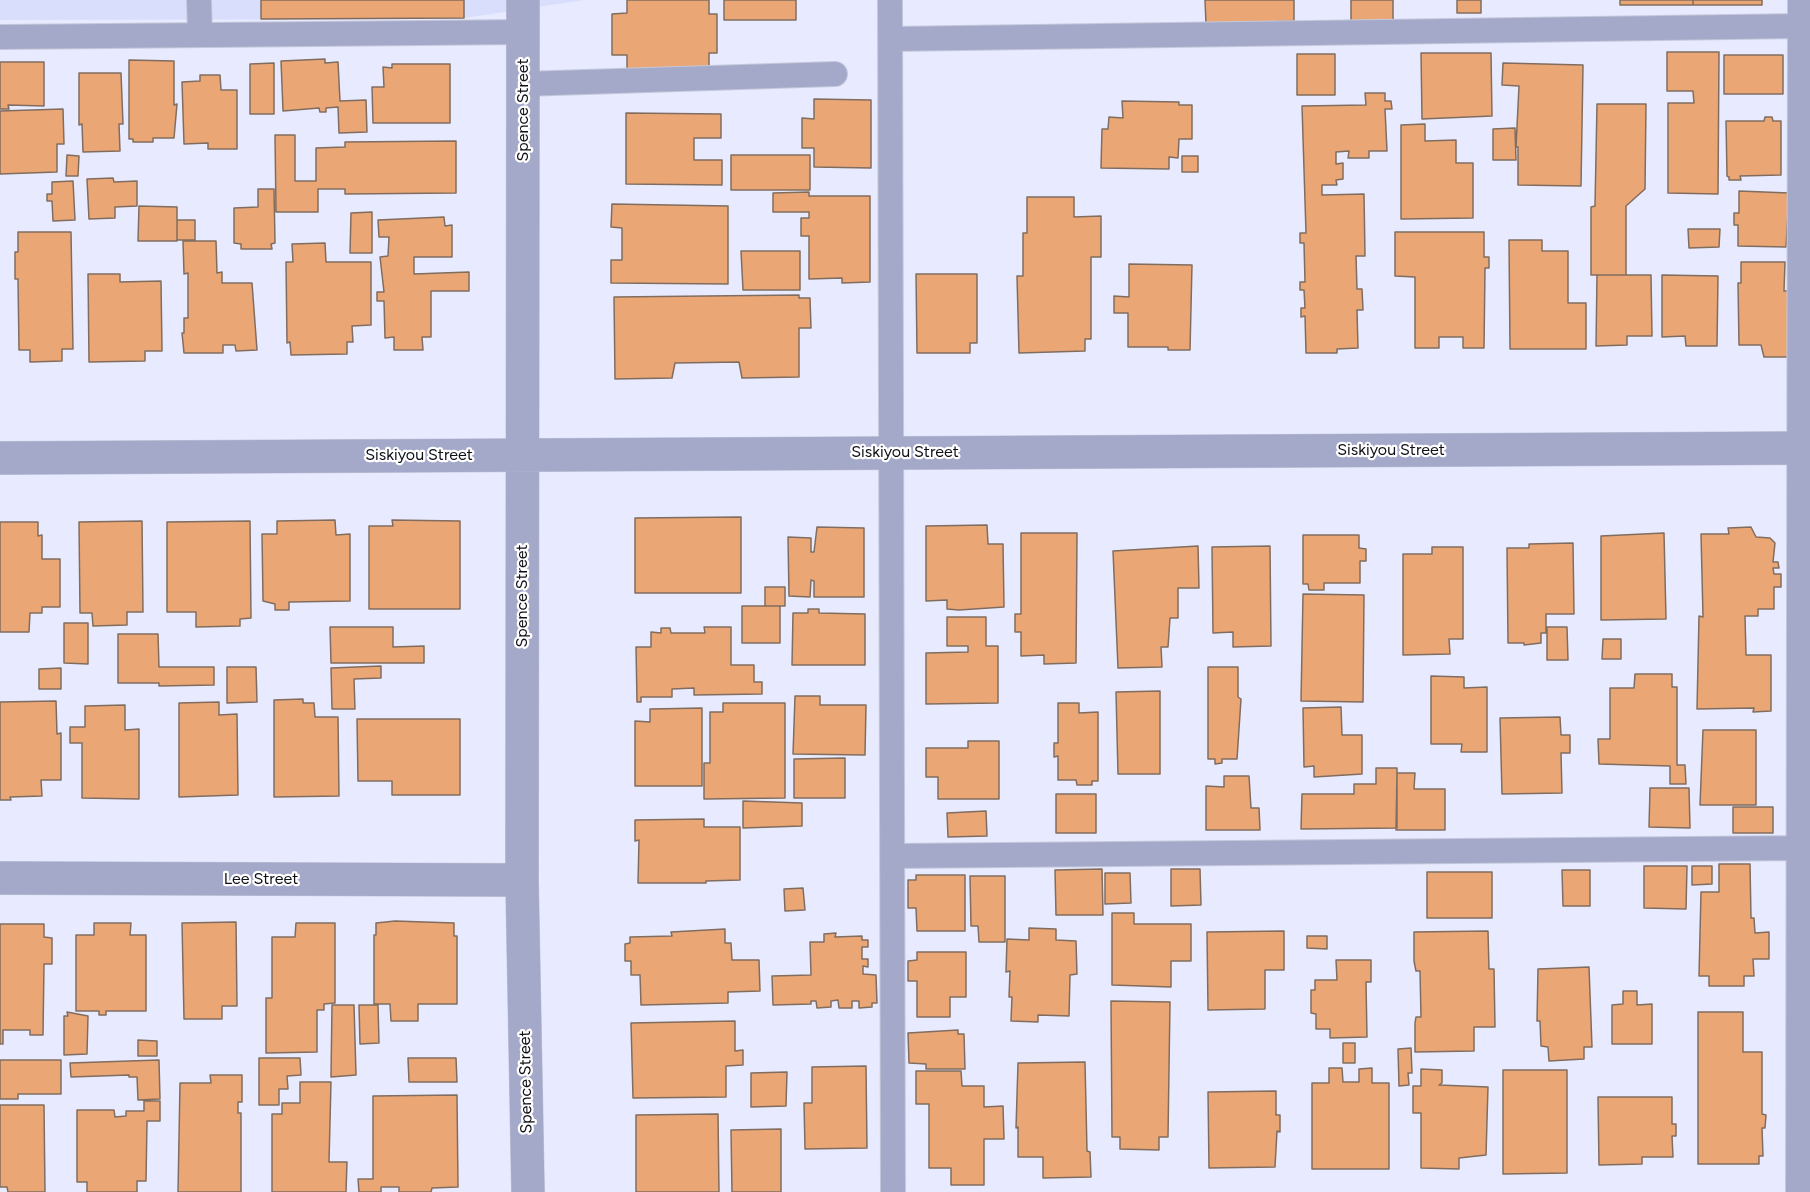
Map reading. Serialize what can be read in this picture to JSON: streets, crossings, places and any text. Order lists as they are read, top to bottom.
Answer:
{
  "streets": {
    "street": ["Spence Street", "Siskiyou Street", "Lee Street"]
  },
  "crossings": [
    ["Spence Street", "Siskiyou Street"],
    ["Spence Street", "Lee Street"]
  ]
}
